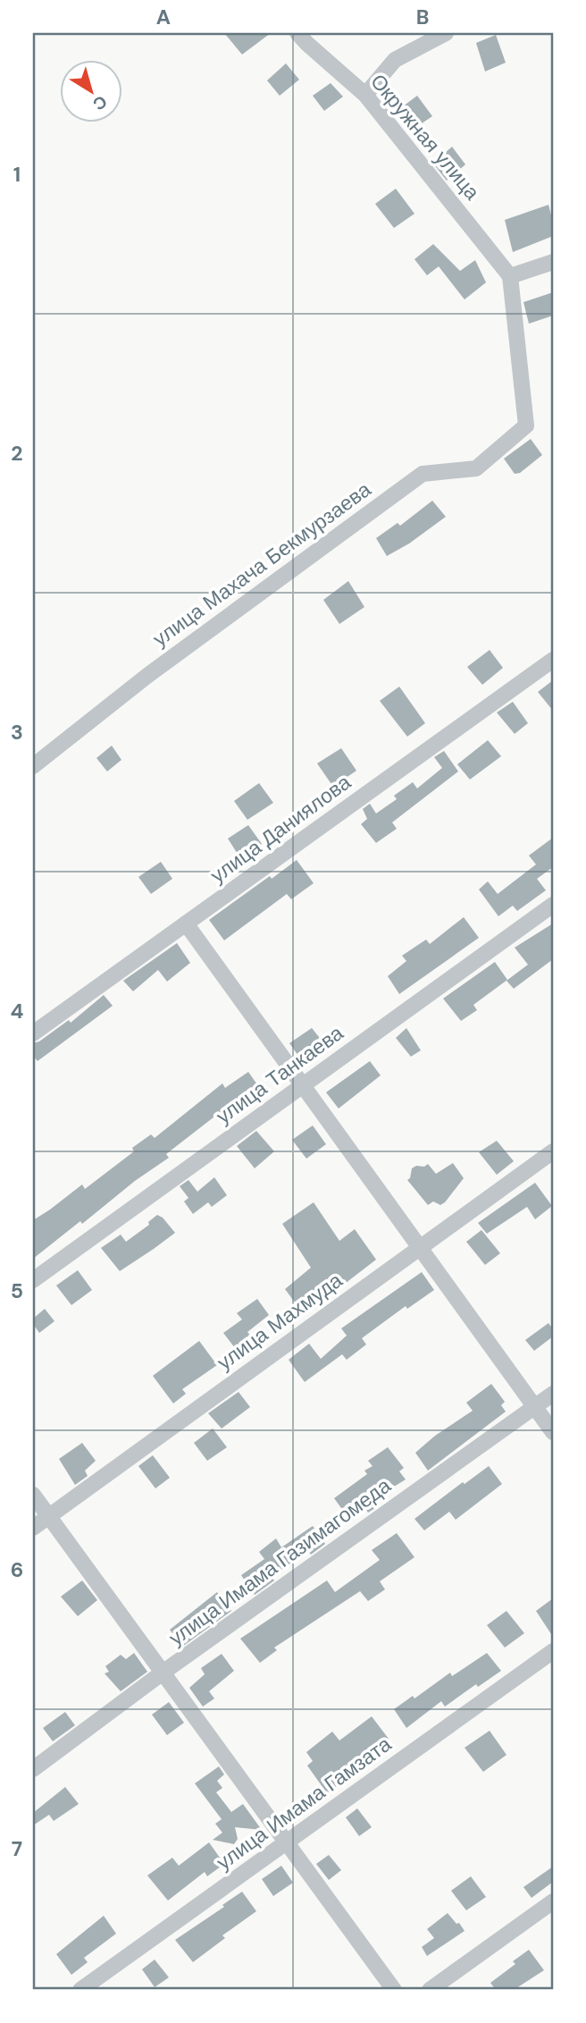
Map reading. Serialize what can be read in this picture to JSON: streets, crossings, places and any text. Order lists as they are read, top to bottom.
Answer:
{
  "streets": {
    "street": [
      "Окружная улица",
      "улица Махача Бекмурзаева",
      "улица Даниялова",
      "улица Танкаева",
      "улица Махмуда",
      "улица Имама Газимагомеда",
      "улица Имама Гамзата"
    ]
  },
  "crossings": [
    ["Окружная улица", "улица Махача Бекмурзаева"]
  ],
  "north": "bottom right",
  "grid": {
    "columns": ["A", "B"],
    "rows": [
      "1",
      "2",
      "3",
      "4",
      "5",
      "6",
      "7"
    ]
  }
}
